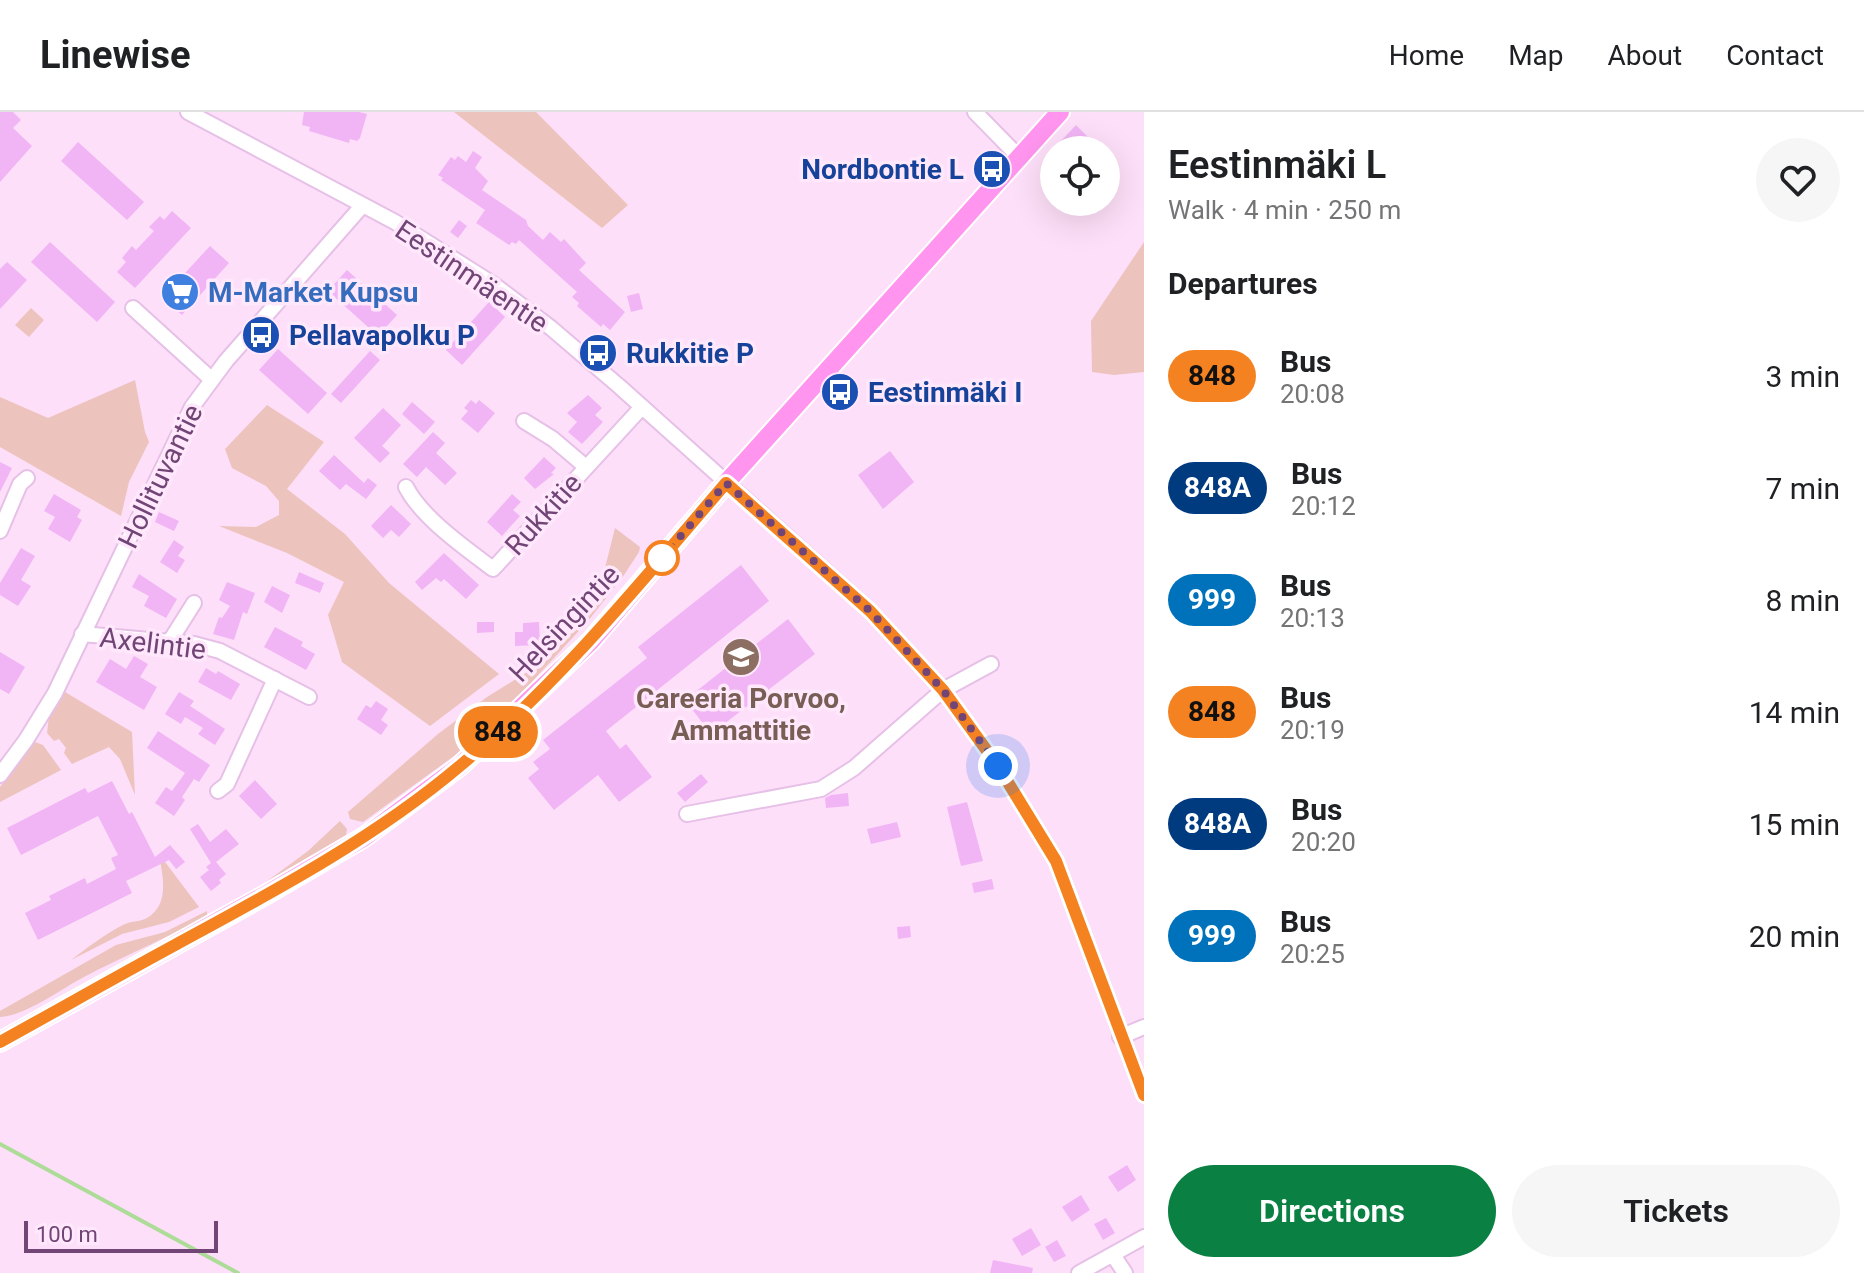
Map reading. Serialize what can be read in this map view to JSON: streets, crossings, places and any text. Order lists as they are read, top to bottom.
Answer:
{
  "streets": {
    "main road": ["Helsingintie"],
    "street": [
      "Eestinmäentie",
      "Hollituvantie",
      "Rukkitie",
      "Axelintie"
    ]
  },
  "crossings": [
    ["Eestinmäentie", "Hollituvantie"],
    ["Eestinmäentie", "Rukkitie"],
    ["Eestinmäentie", "Helsingintie"],
    ["Hollituvantie", "Axelintie"]
  ],
  "places": {
    "bus stop": [
      "Nordbontie L",
      "Pellavapolku P",
      "Rukkitie P",
      "Eestinmäki I"
    ],
    "supermarket": ["M-Market Kupsu"],
    "school or university": ["Careeria Porvoo, Ammattitie"]
  },
  "lines": ["bus line 848"],
  "scale_bar": "100 m",
  "page": {
    "header": "Linewise",
    "nav": [
      "Home",
      "Map",
      "About",
      "Contact"
    ],
    "on_map": "848",
    "heading": [
      ["Eestinmäki L", "Walk · 4 min · 250 m"],
      "Departures"
    ],
    "list": [
      {
        "mark": "848",
        "name": "Bus",
        "note": "20:08",
        "value": "3 min"
      },
      {
        "mark": "848A",
        "name": "Bus",
        "note": "20:12",
        "value": "7 min"
      },
      {
        "mark": "999",
        "name": "Bus",
        "note": "20:13",
        "value": "8 min"
      },
      {
        "mark": "848",
        "name": "Bus",
        "note": "20:19",
        "value": "14 min"
      },
      {
        "mark": "848A",
        "name": "Bus",
        "note": "20:20",
        "value": "15 min"
      },
      {
        "mark": "999",
        "name": "Bus",
        "note": "20:25",
        "value": "20 min"
      }
    ],
    "buttons": ["Directions", "Tickets"],
    "scale": "100 m"
  }
}
